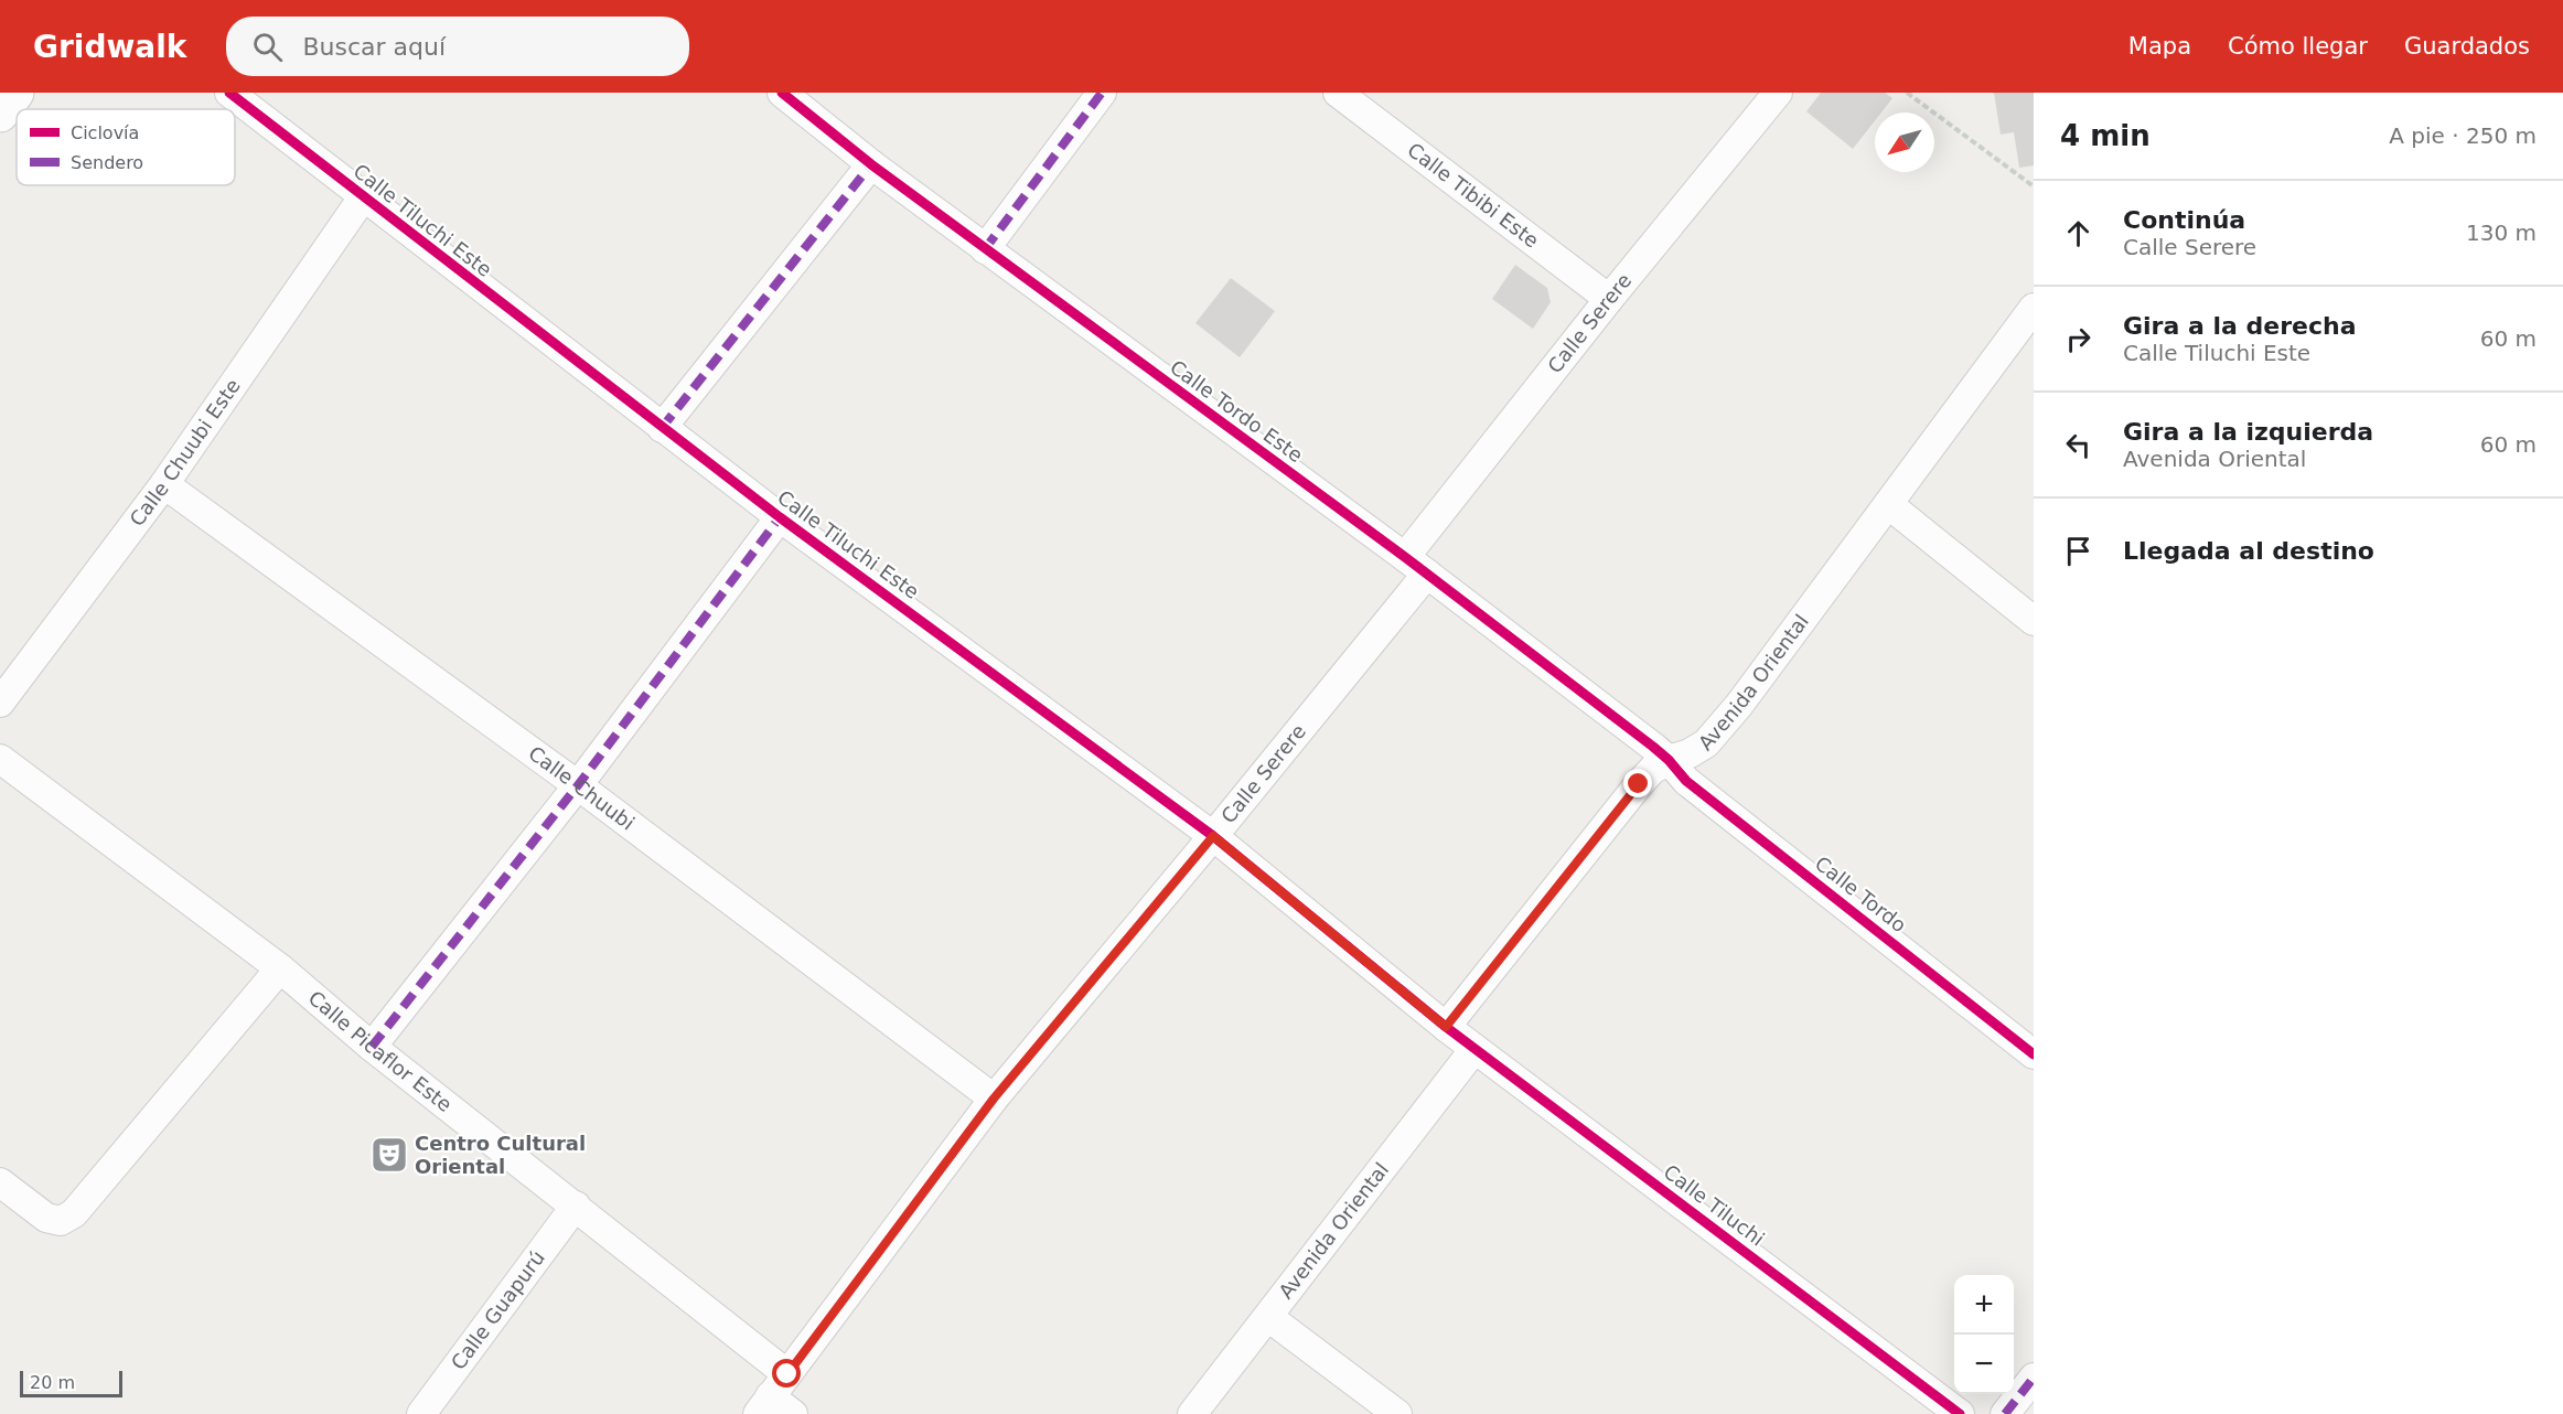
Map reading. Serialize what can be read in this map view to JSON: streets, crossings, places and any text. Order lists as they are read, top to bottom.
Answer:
{
  "streets": {
    "street": [
      "Calle Tibibi Este",
      "Calle Tiluchi Este",
      "Calle Serere",
      "Calle Tordo Este",
      "Calle Chuubi Este",
      "Avenida Oriental",
      "Calle Chuubi",
      "Calle Tordo",
      "Calle Picaflor Este",
      "Calle Tiluchi",
      "Calle Guapurú"
    ]
  },
  "crossings": [
    ["Calle Tibibi Este", "Calle Serere"],
    ["Calle Tiluchi Este", "Calle Serere"],
    ["Calle Tiluchi Este", "Calle Chuubi Este"],
    ["Calle Tiluchi Este", "Avenida Oriental"],
    ["Calle Tiluchi Este", "Calle Tiluchi"],
    ["Calle Serere", "Calle Tordo Este"],
    ["Calle Serere", "Calle Chuubi"],
    ["Calle Serere", "Calle Picaflor Este"],
    ["Calle Tordo Este", "Avenida Oriental"],
    ["Calle Tordo Este", "Calle Tordo"],
    ["Calle Chuubi Este", "Calle Chuubi"],
    ["Avenida Oriental", "Calle Tordo"],
    ["Avenida Oriental", "Calle Tiluchi"],
    ["Calle Picaflor Este", "Calle Guapurú"]
  ],
  "places": {
    "theatre": ["Centro Cultural Oriental"]
  },
  "legend": ["Ciclovía", "Sendero"],
  "scale_bar": "20 m",
  "north": "bottom left",
  "page": {
    "header": "Gridwalk",
    "search": "Buscar aquí",
    "nav": ["Mapa", "Cómo llegar", "Guardados"],
    "heading": ["4 min", "A pie · 250 m"],
    "list": [
      ["Continúa", "Calle Serere", "130 m"],
      ["Gira a la derecha", "Calle Tiluchi Este", "60 m"],
      ["Gira a la izquierda", "Avenida Oriental", "60 m"],
      "Llegada al destino"
    ],
    "map_buttons": ["+", "−"],
    "scale": "20 m"
  }
}
